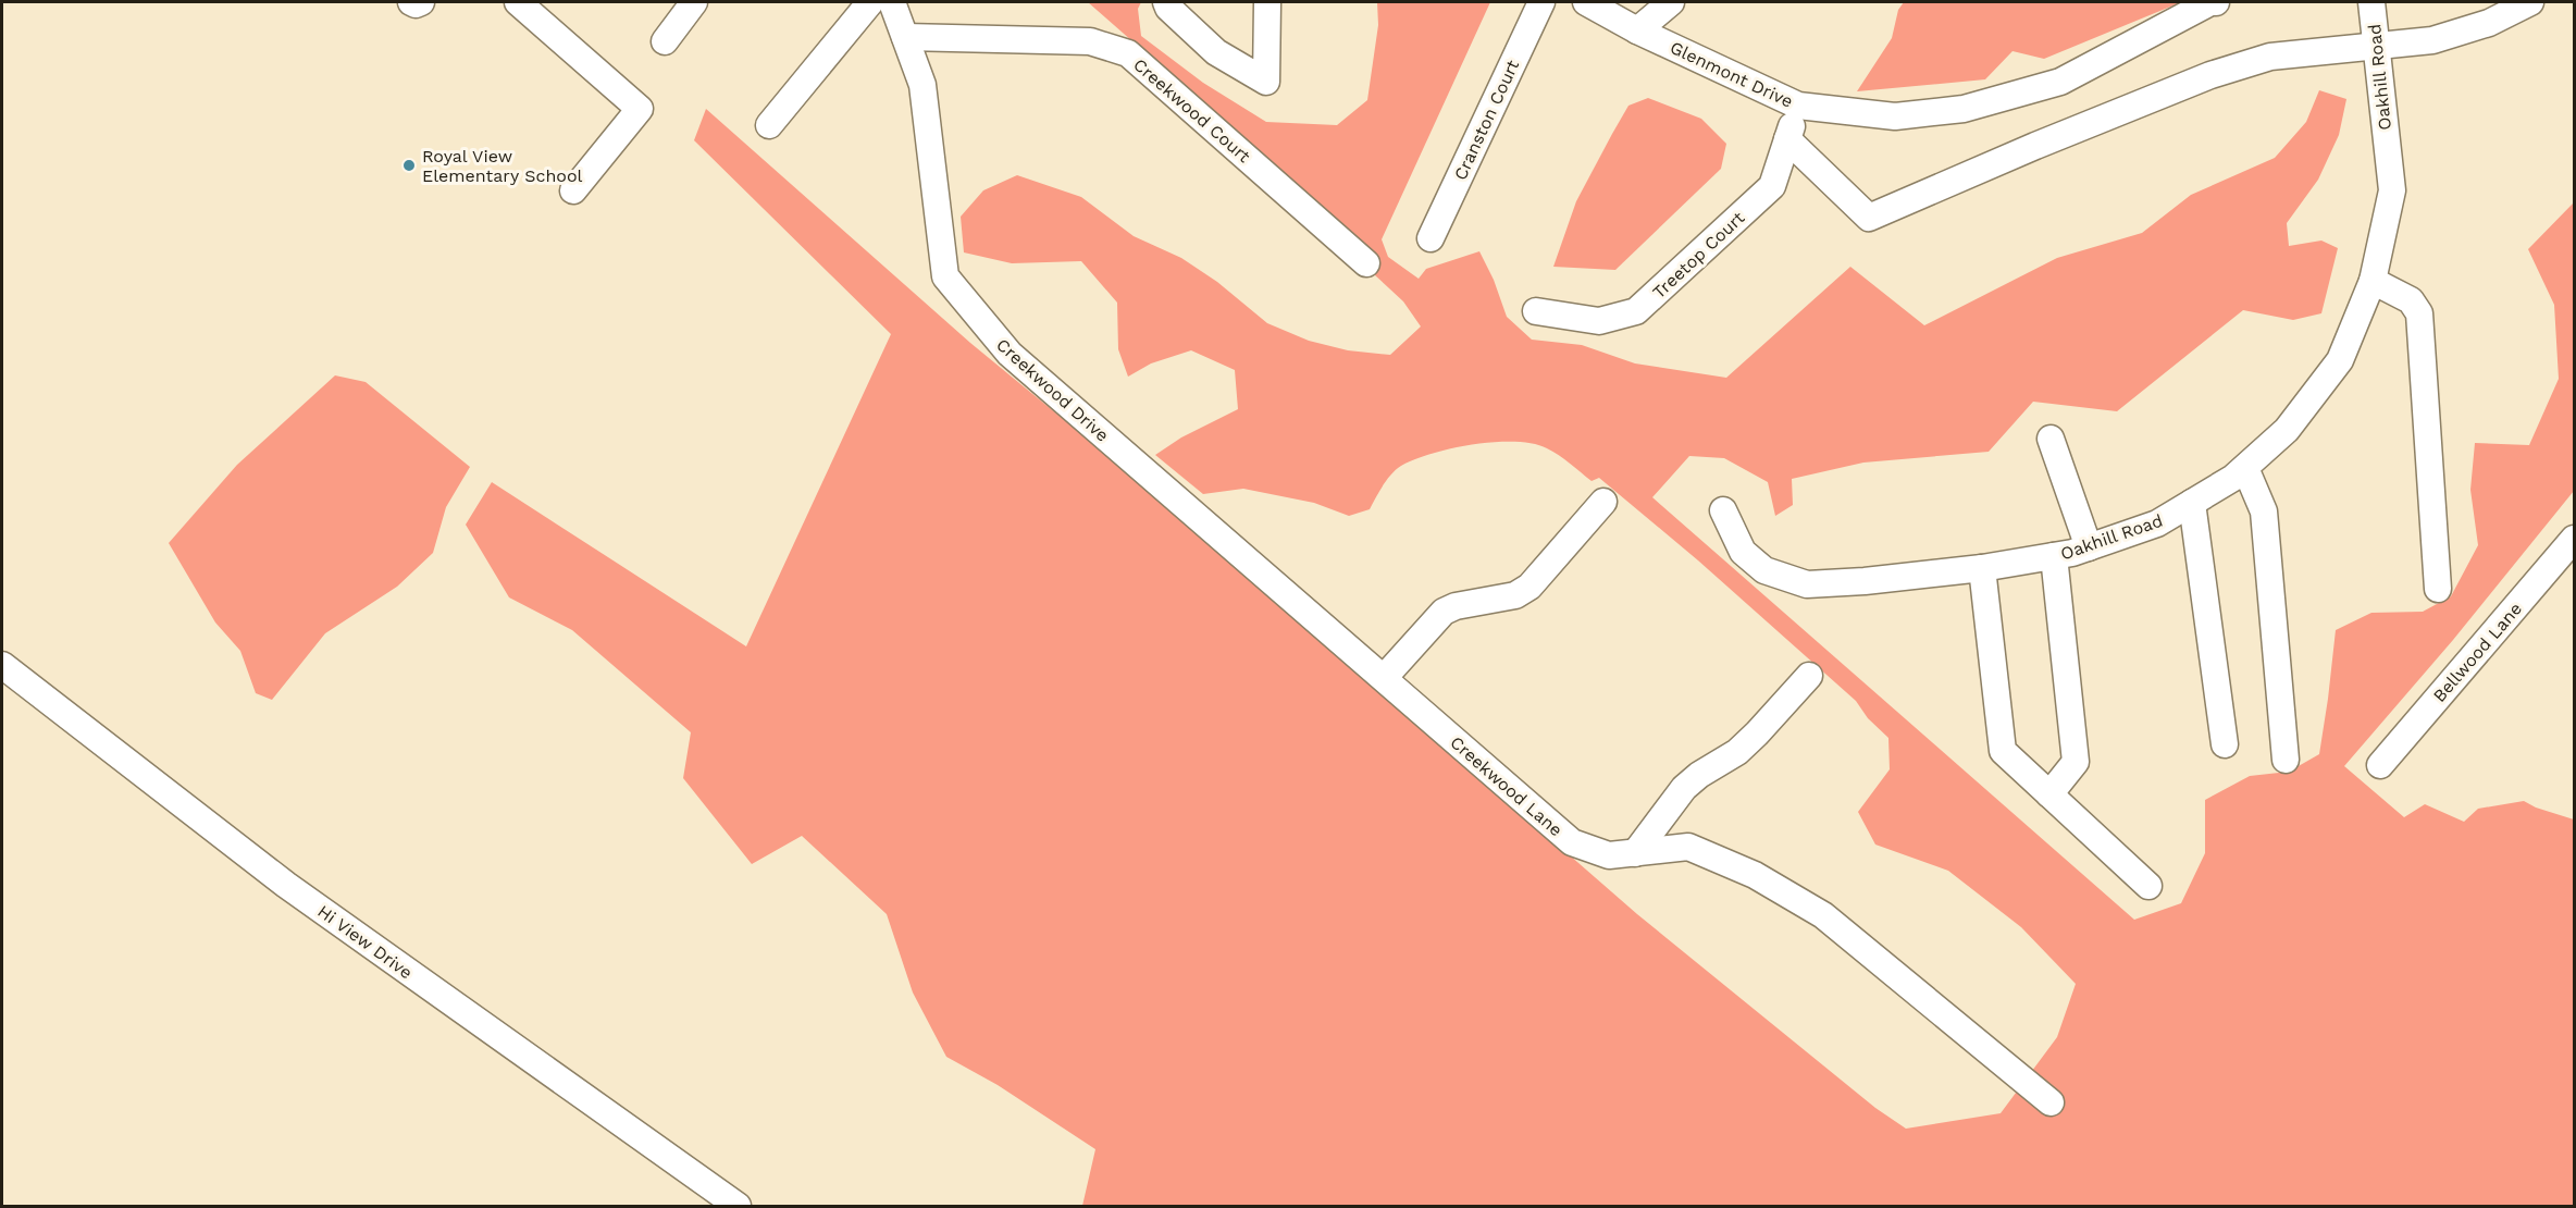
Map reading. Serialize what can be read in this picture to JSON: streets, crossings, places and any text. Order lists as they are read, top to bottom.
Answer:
{
  "streets": {
    "street": [
      "Glenmont Drive",
      "Oakhill Road",
      "Creekwood Court",
      "Cranston Court",
      "Treetop Court",
      "Creekwood Drive",
      "Bellwood Lane",
      "Creekwood Lane",
      "Hi View Drive"
    ]
  },
  "crossings": [
    ["Glenmont Drive", "Treetop Court"],
    ["Creekwood Court", "Creekwood Drive"],
    ["Creekwood Drive", "Creekwood Lane"]
  ],
  "places": ["Royal View Elementary School"]
}
